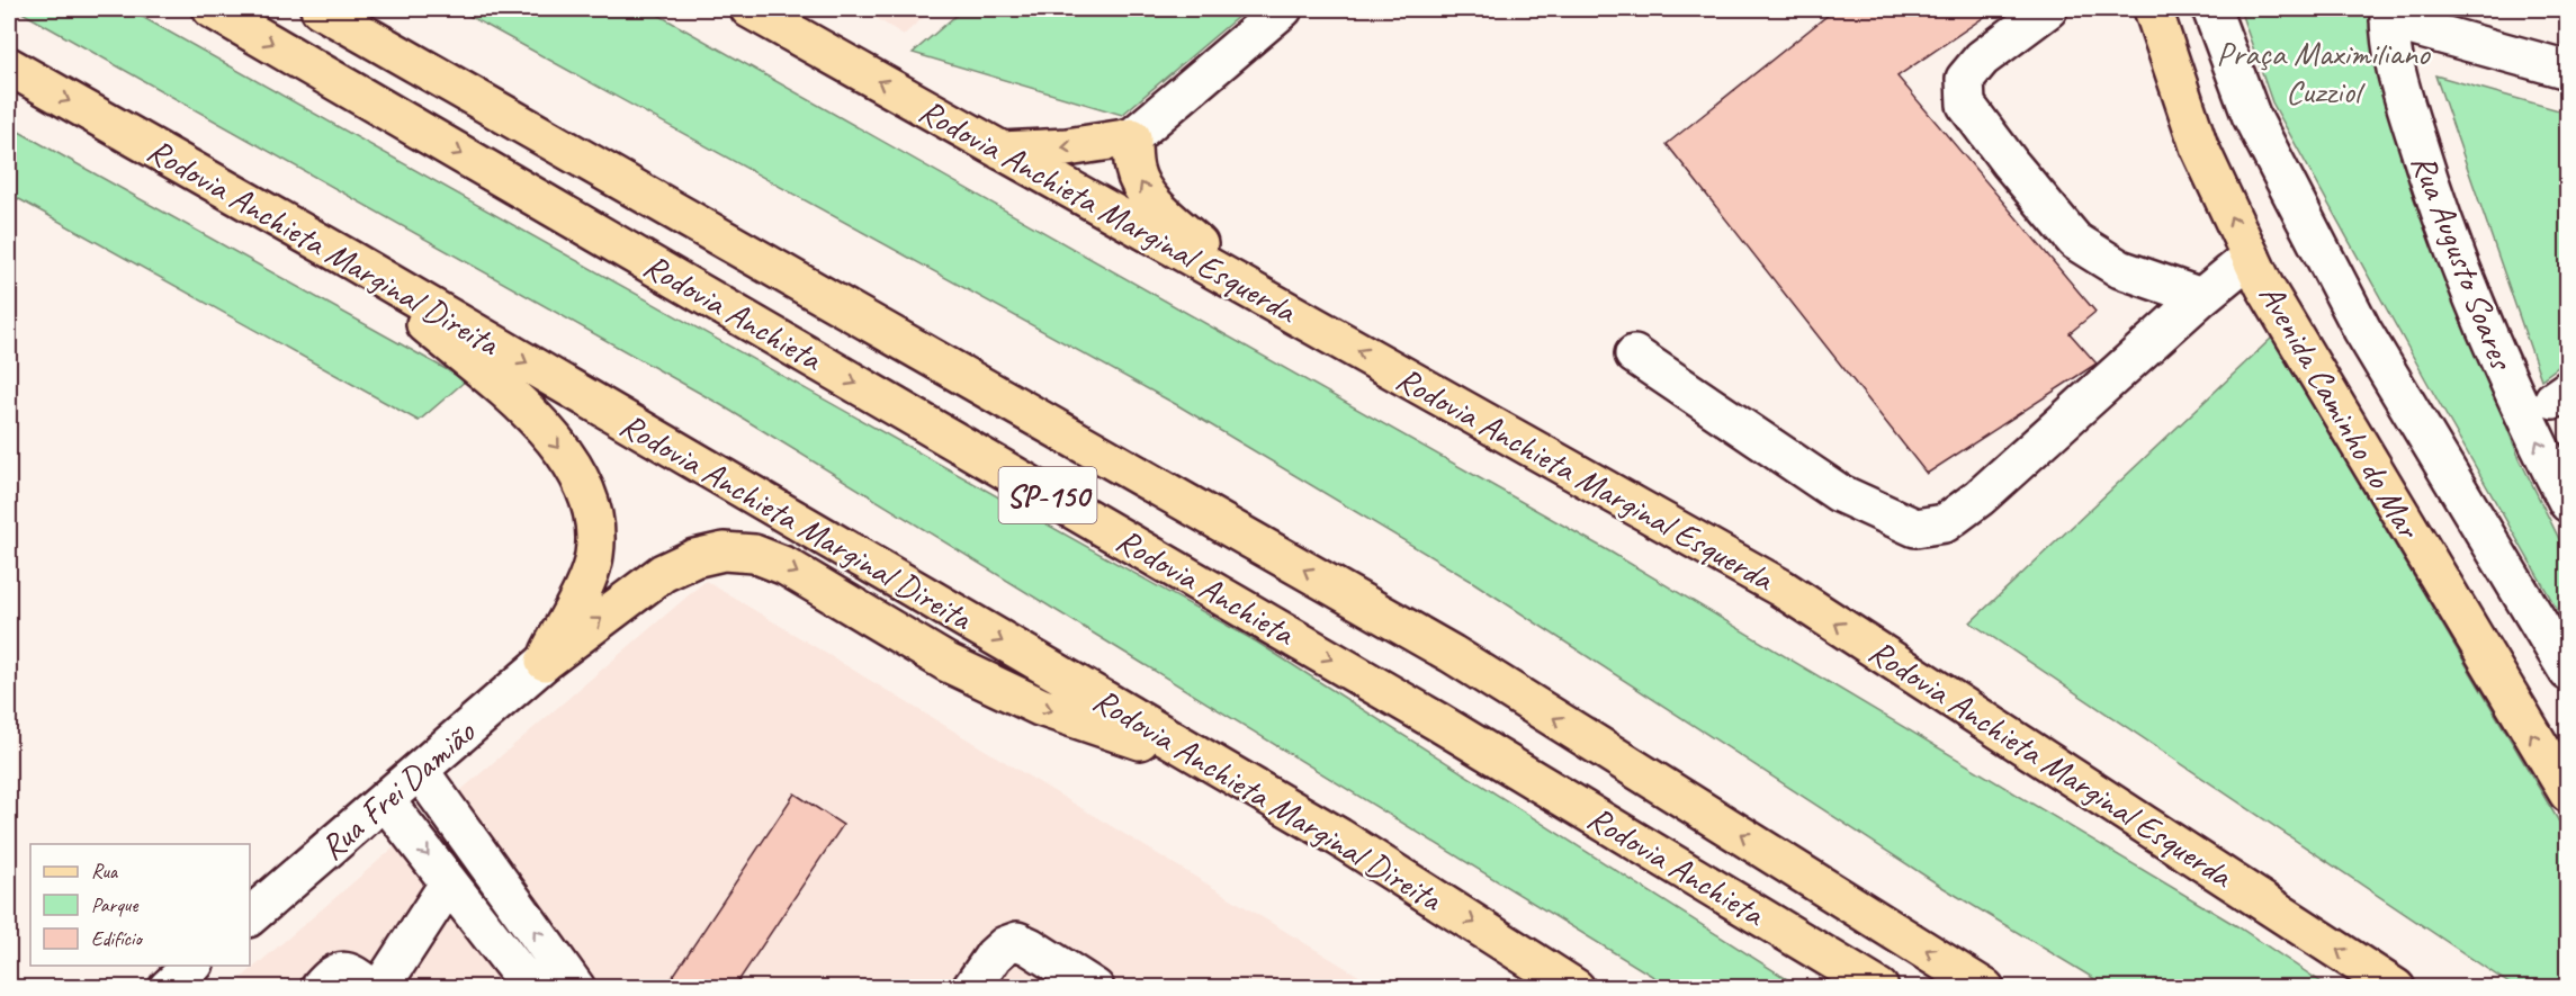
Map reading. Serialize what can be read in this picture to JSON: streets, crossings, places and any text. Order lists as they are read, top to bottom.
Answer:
{
  "streets": {
    "main road": [
      "Rodovia Anchieta Marginal Esquerda",
      "Rodovia Anchieta Marginal Direita",
      "Rodovia Anchieta",
      "Avenida Caminho do Mar",
      "SP-150"
    ],
    "street": ["Rua Augusto Soares", "Rua Frei Damião"]
  },
  "one_way": [
    "Rodovia Anchieta Marginal Esquerda",
    "Rodovia Anchieta Marginal Direita",
    "Rua Augusto Soares",
    "Avenida Caminho do Mar"
  ],
  "parks": ["Praça Maximiliano Cuzziol"],
  "legend": ["Rua", "Parque", "Edifício"]
}
